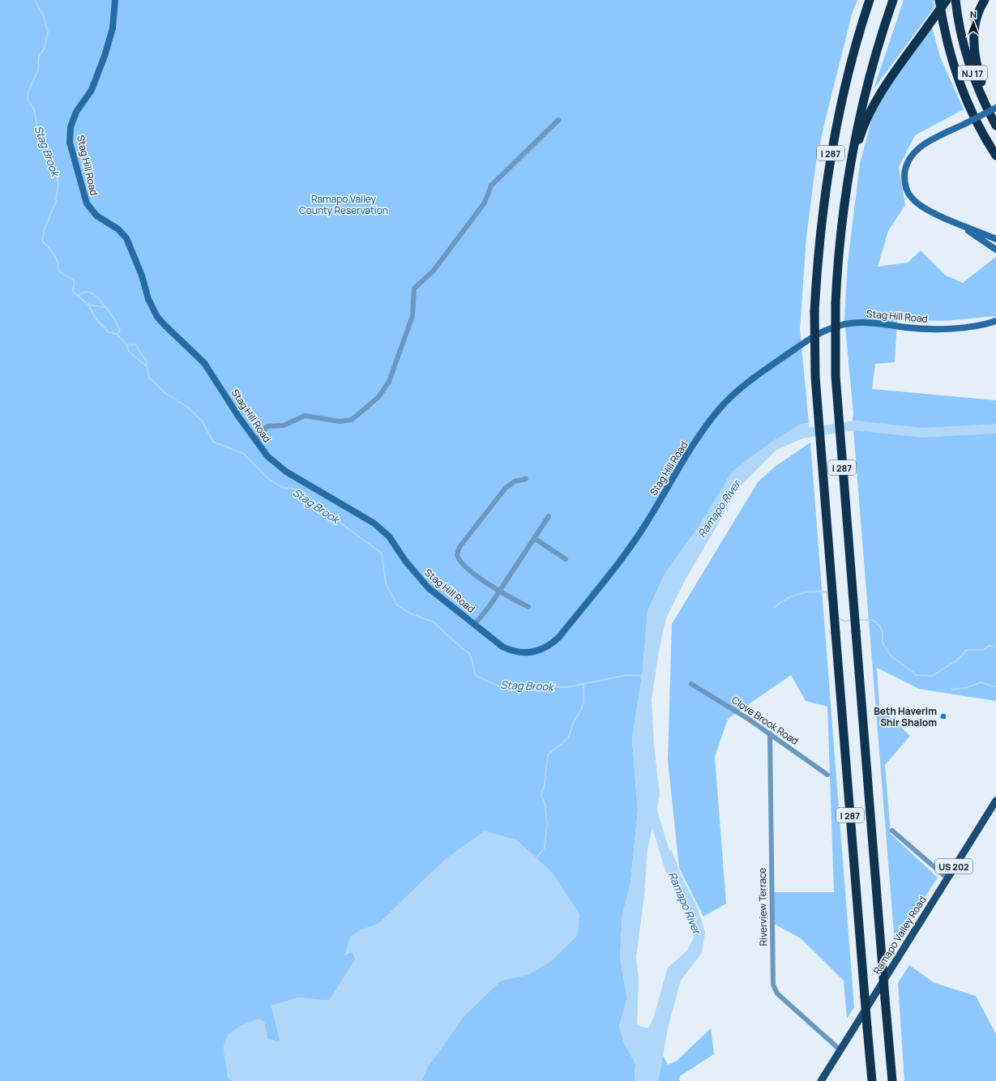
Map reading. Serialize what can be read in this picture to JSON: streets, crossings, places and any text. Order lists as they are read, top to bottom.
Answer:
{
  "streets": {
    "highway": ["NJ 17", "I 287"],
    "main road": ["US 202", "Ramapo Valley Road"],
    "street": ["Stag Hill Road", "Clove Brook Road", "Riverview Terrace"]
  },
  "crossings": [
    ["Clove Brook Road", "Riverview Terrace"],
    ["Riverview Terrace", "Ramapo Valley Road"]
  ],
  "water": ["Stag Brook", "Ramapo River"],
  "parks": ["Ramapo Valley County Reservation"],
  "places": ["Beth Haverim Shir Shalom"],
  "north": "top"
}
